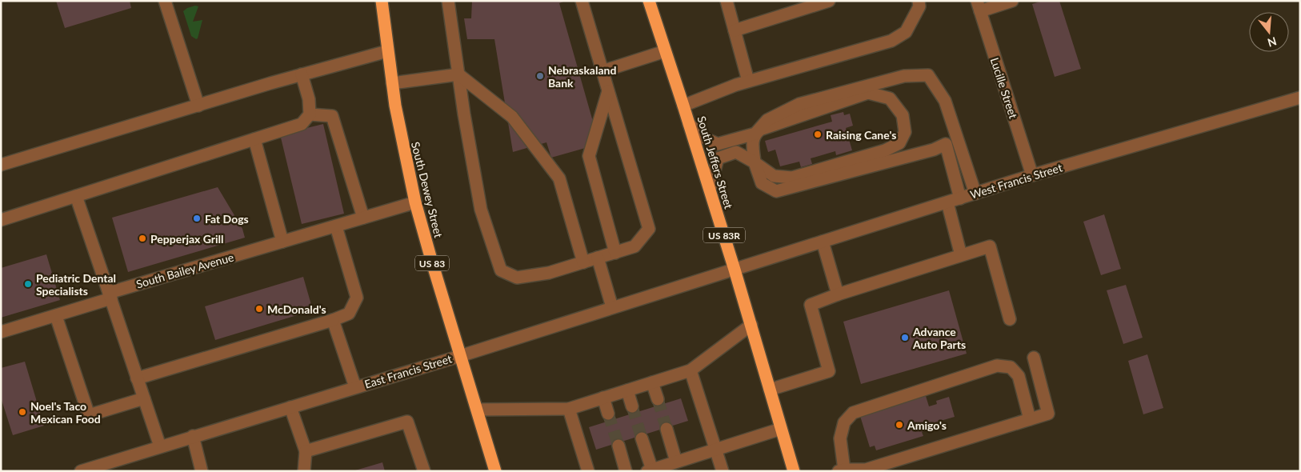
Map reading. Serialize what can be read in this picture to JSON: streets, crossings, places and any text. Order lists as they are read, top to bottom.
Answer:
{
  "streets": {
    "highway": [
      "South Jeffers Street",
      "South Dewey Street",
      "US 83R",
      "US 83"
    ],
    "street": [
      "Lucille Street",
      "West Francis Street",
      "South Bailey Avenue",
      "East Francis Street"
    ]
  },
  "crossings": [
    ["Lucille Street", "West Francis Street"],
    ["South Jeffers Street", "West Francis Street"],
    ["South Jeffers Street", "East Francis Street"],
    ["West Francis Street", "East Francis Street"],
    ["South Dewey Street", "South Bailey Avenue"],
    ["South Dewey Street", "East Francis Street"]
  ],
  "places": [
    "Nebraskaland Bank",
    "Raising Cane's",
    "Fat Dogs",
    "Pepperjax Grill",
    "Pediatric Dental Specialists",
    "McDonald's",
    "Advance Auto Parts",
    "Noel's Taco Mexican Food",
    "Amigo's"
  ],
  "north": "bottom"
}
